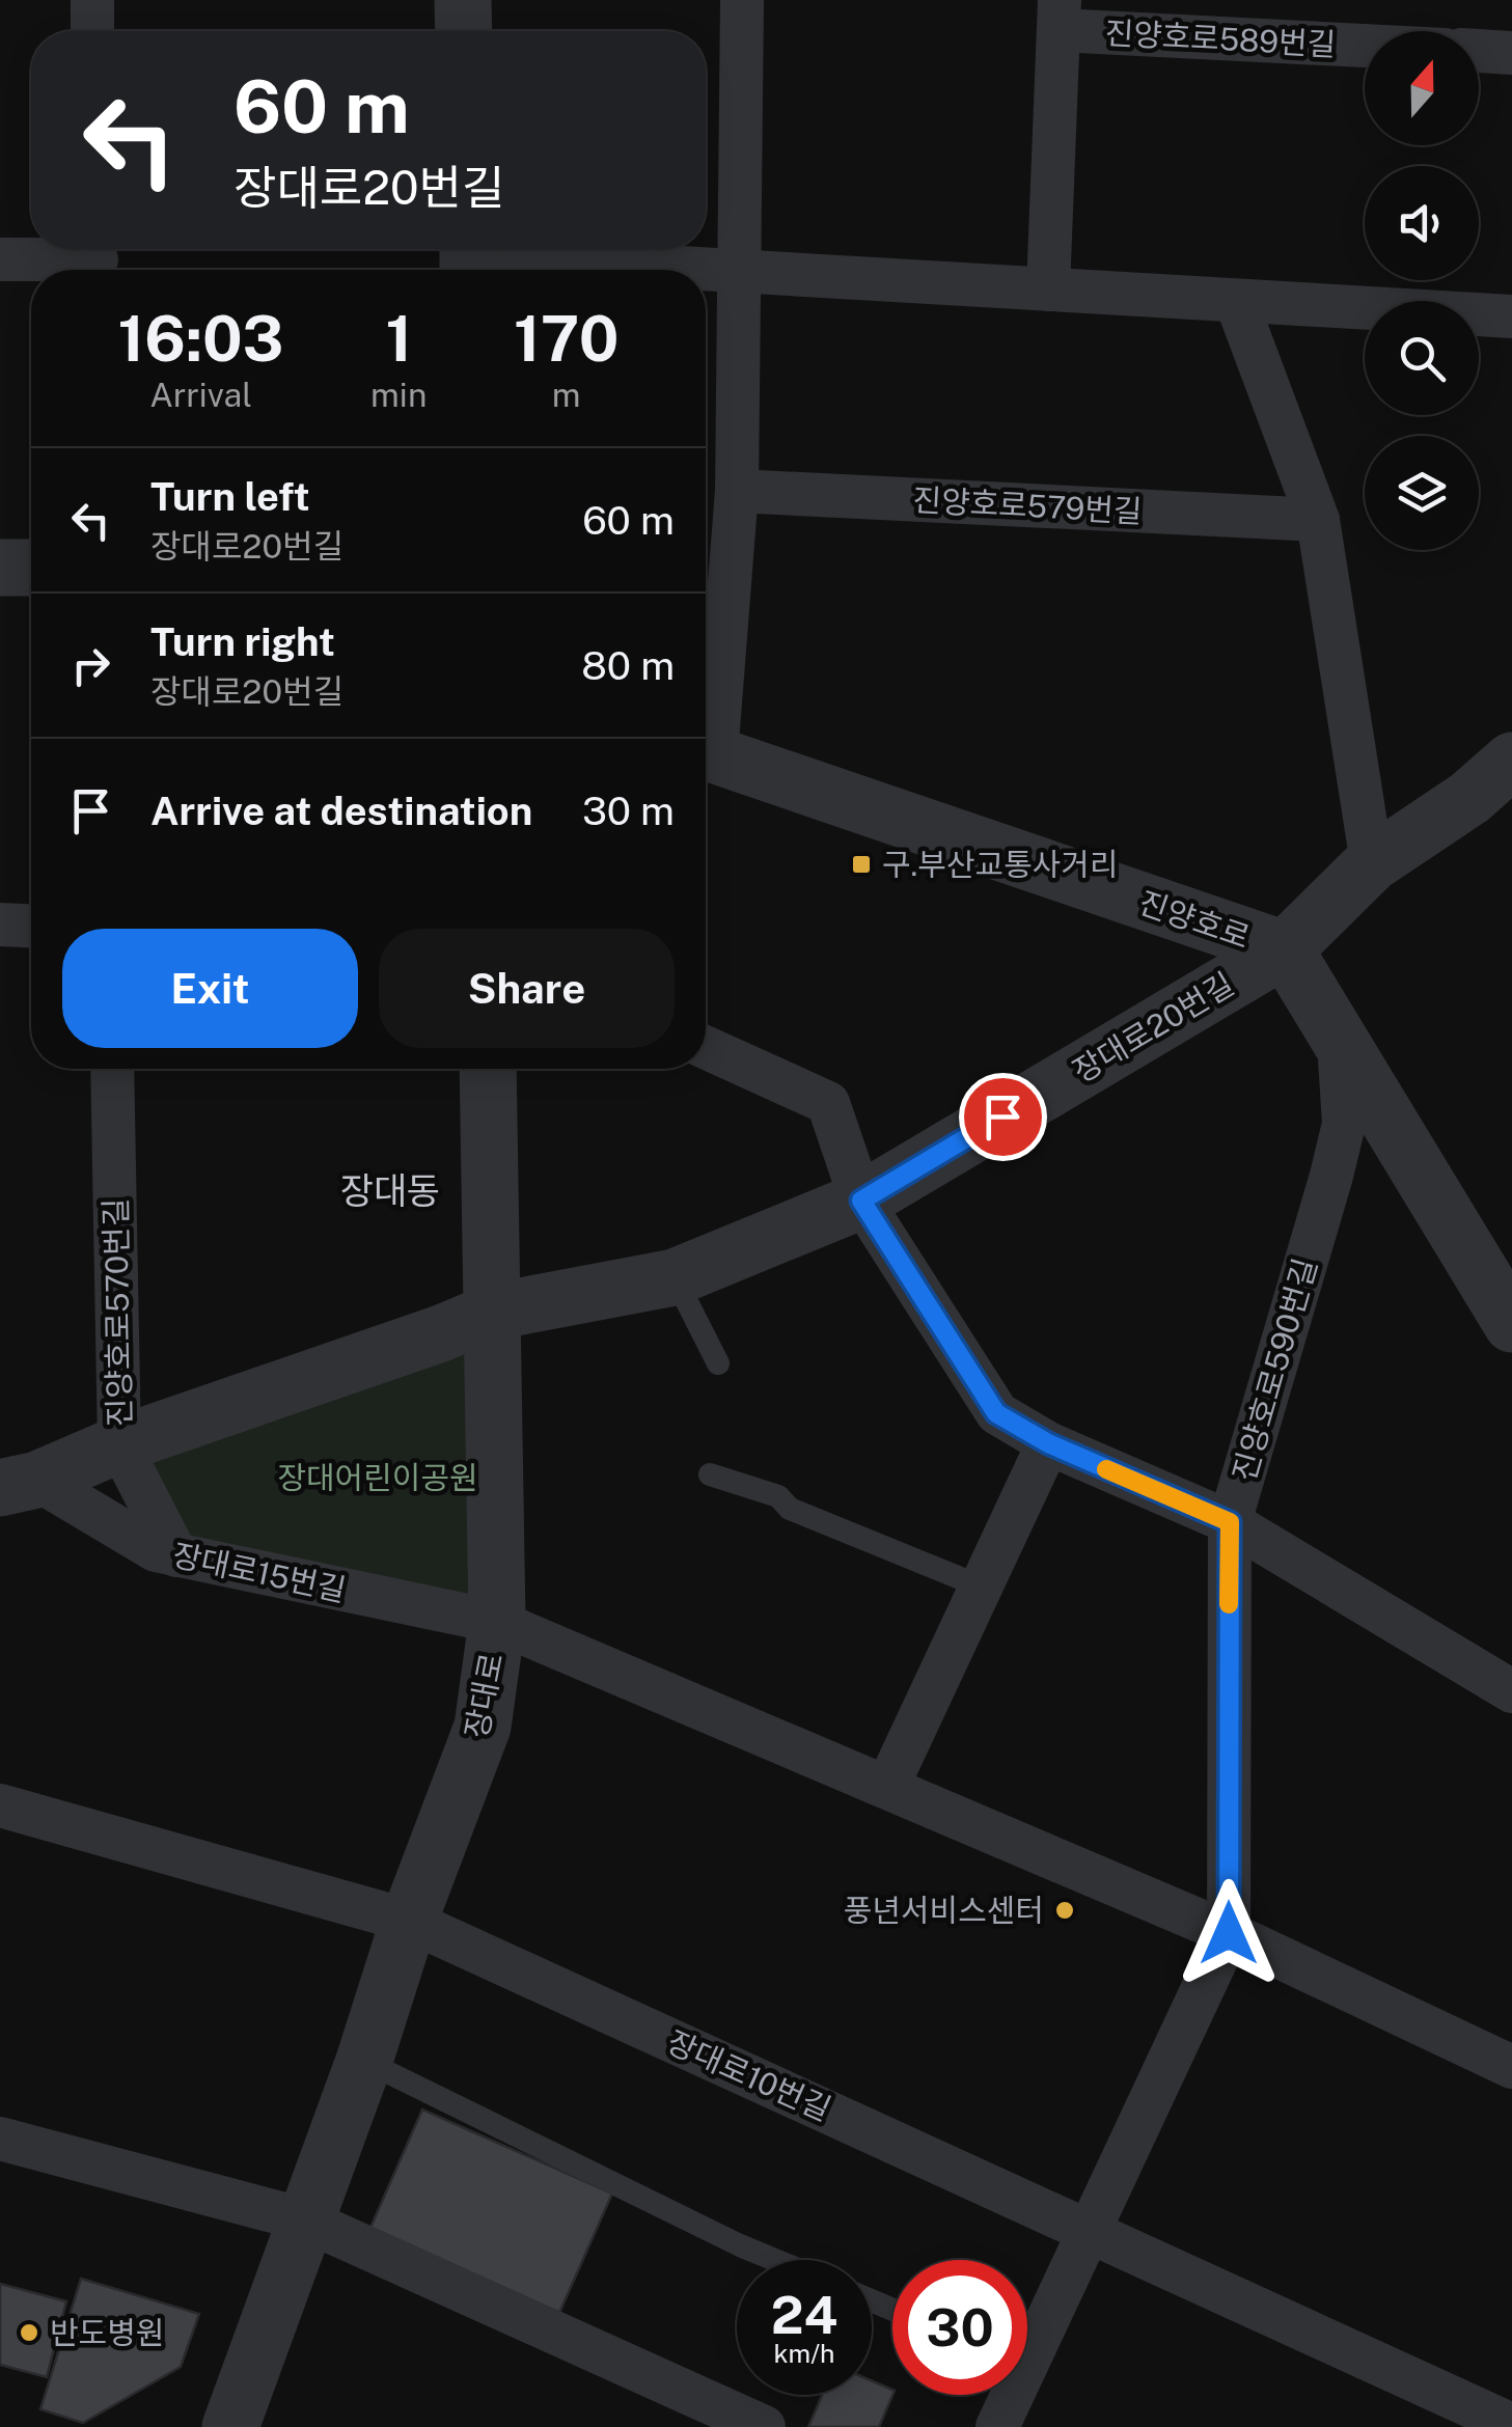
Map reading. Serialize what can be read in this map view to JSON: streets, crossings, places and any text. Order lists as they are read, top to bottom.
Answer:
{
  "streets": {
    "street": [
      "진양호로589번길",
      "진양호로579번길",
      "진양호로",
      "장대로20번길",
      "진양호로570번길",
      "진양호로590번길",
      "장대로15번길",
      "장대로",
      "장대로10번길"
    ]
  },
  "crossings": [
    ["진양호로", "장대로20번길"],
    ["진양호로", "진양호로590번길"],
    ["장대로20번길", "장대로"],
    ["진양호로570번길", "장대로15번길"],
    ["진양호로590번길", "장대로15번길"],
    ["진양호로590번길", "장대로10번길"],
    ["장대로15번길", "장대로"],
    ["장대로", "장대로10번길"]
  ],
  "districts": ["장대동"],
  "parks": ["장대어린이공원"],
  "places": {
    "transit": ["구.부산교통사거리"],
    "other": ["풍년서비스센터", "반도병원"]
  },
  "north": "top",
  "page": {
    "turn": ["60 m", "장대로20번길"],
    "eta": [
      "16:03",
      "Arrival",
      "1",
      "min",
      "170",
      "m"
    ],
    "list": [
      {
        "name": "Turn left",
        "note": "장대로20번길",
        "value": "60 m"
      },
      {
        "name": "Turn right",
        "note": "장대로20번길",
        "value": "80 m"
      },
      {
        "name": "Arrive at destination",
        "value": "30 m"
      }
    ],
    "buttons": ["Exit", "Share"],
    "speed": "24 km/h",
    "limit": "30"
  }
}
